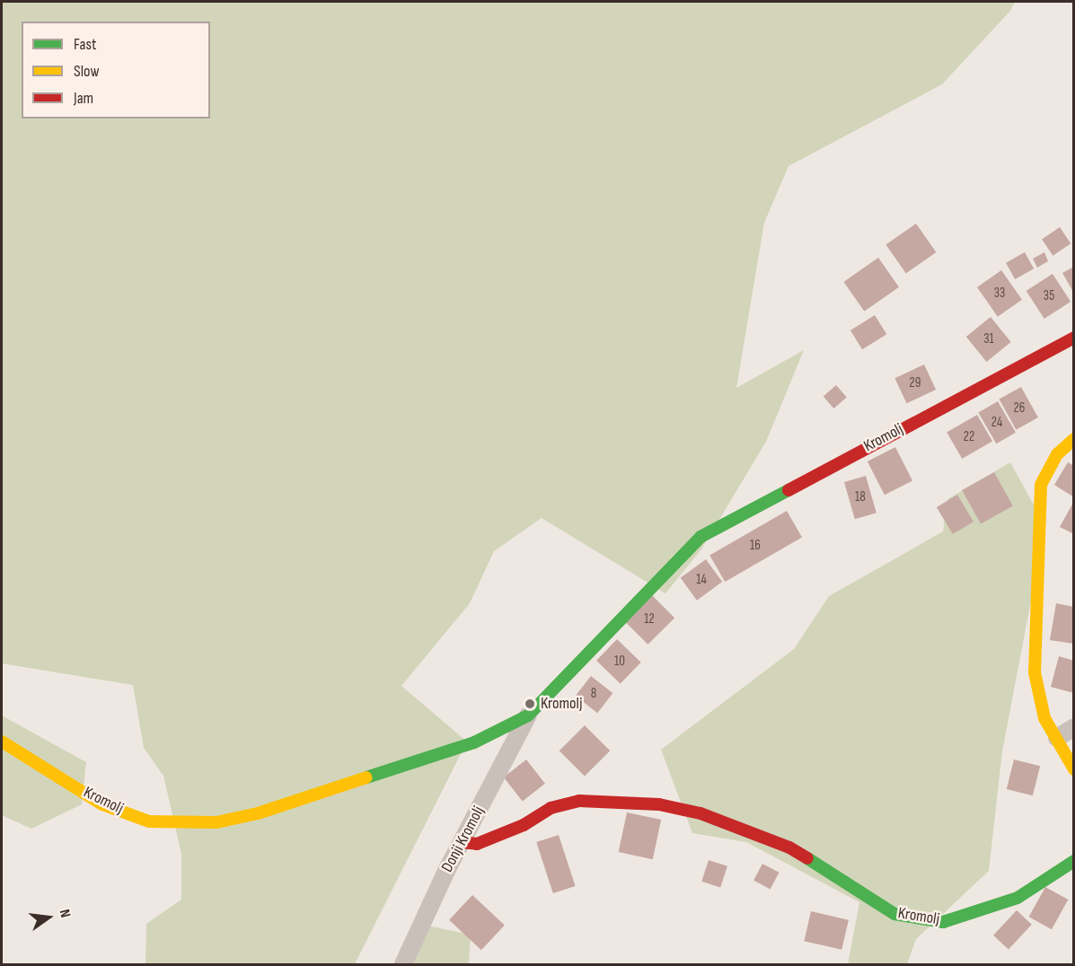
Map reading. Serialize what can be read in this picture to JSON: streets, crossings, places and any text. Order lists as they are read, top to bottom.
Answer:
{
  "streets": {
    "street": ["Kromolj", "Donji Kromolj"]
  },
  "crossings": [
    ["Kromolj", "Donji Kromolj"]
  ],
  "places": ["Kromolj"],
  "house_numbers": [
    "33",
    "35",
    "31",
    "29",
    "26",
    "24",
    "22",
    "18",
    "16",
    "14",
    "12",
    "10",
    "8"
  ],
  "legend": ["Fast", "Slow", "Jam"],
  "north": "right"
}
